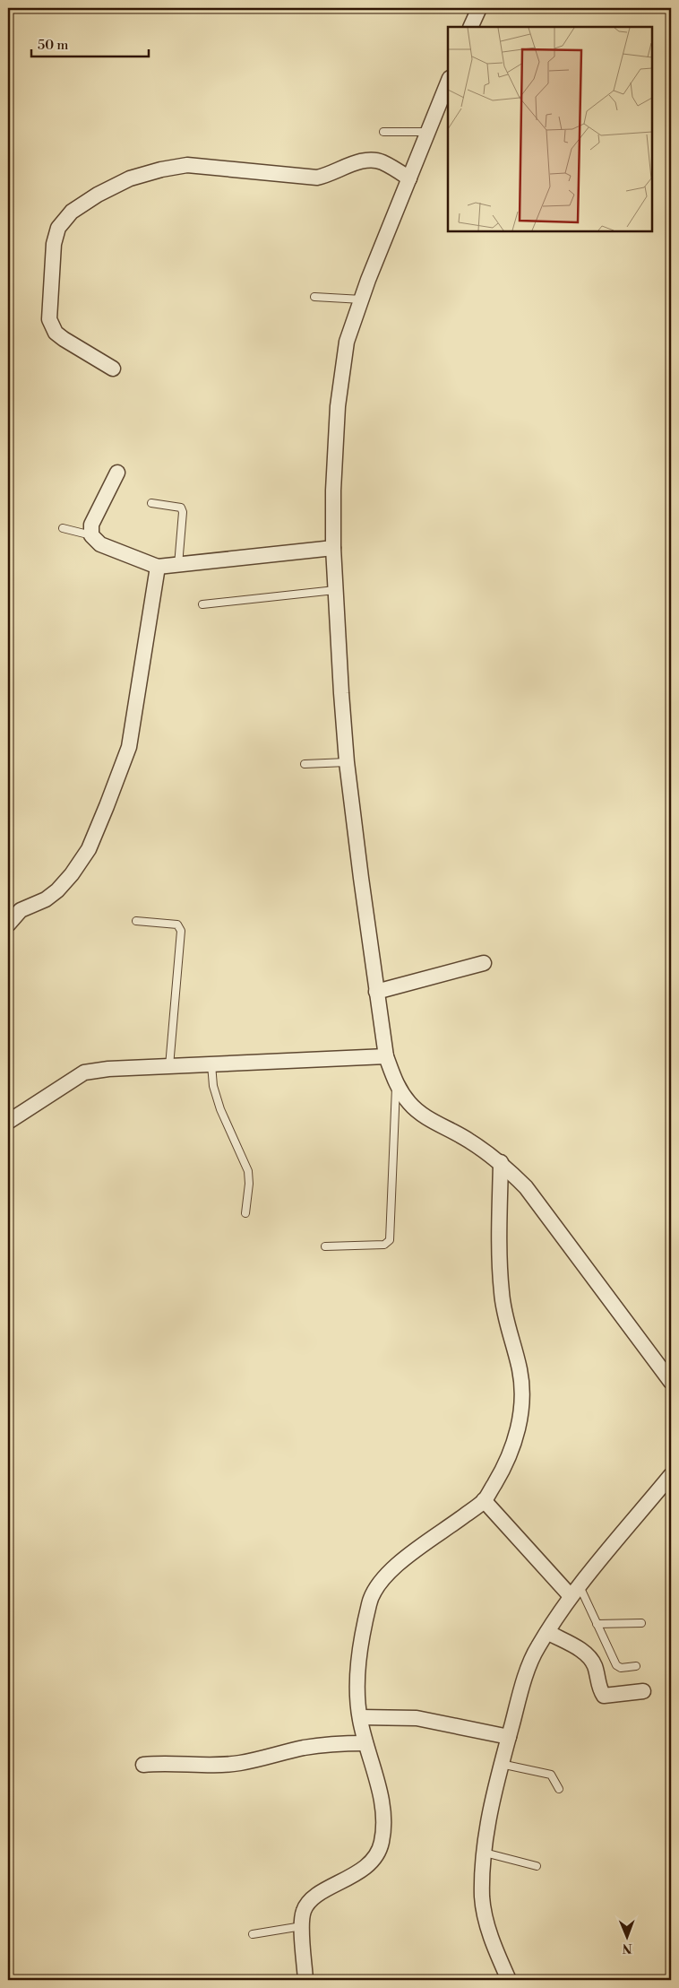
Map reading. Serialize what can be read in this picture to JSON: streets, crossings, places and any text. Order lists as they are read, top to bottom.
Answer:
{
  "scale_bar": "50 m",
  "north": "bottom"
}
